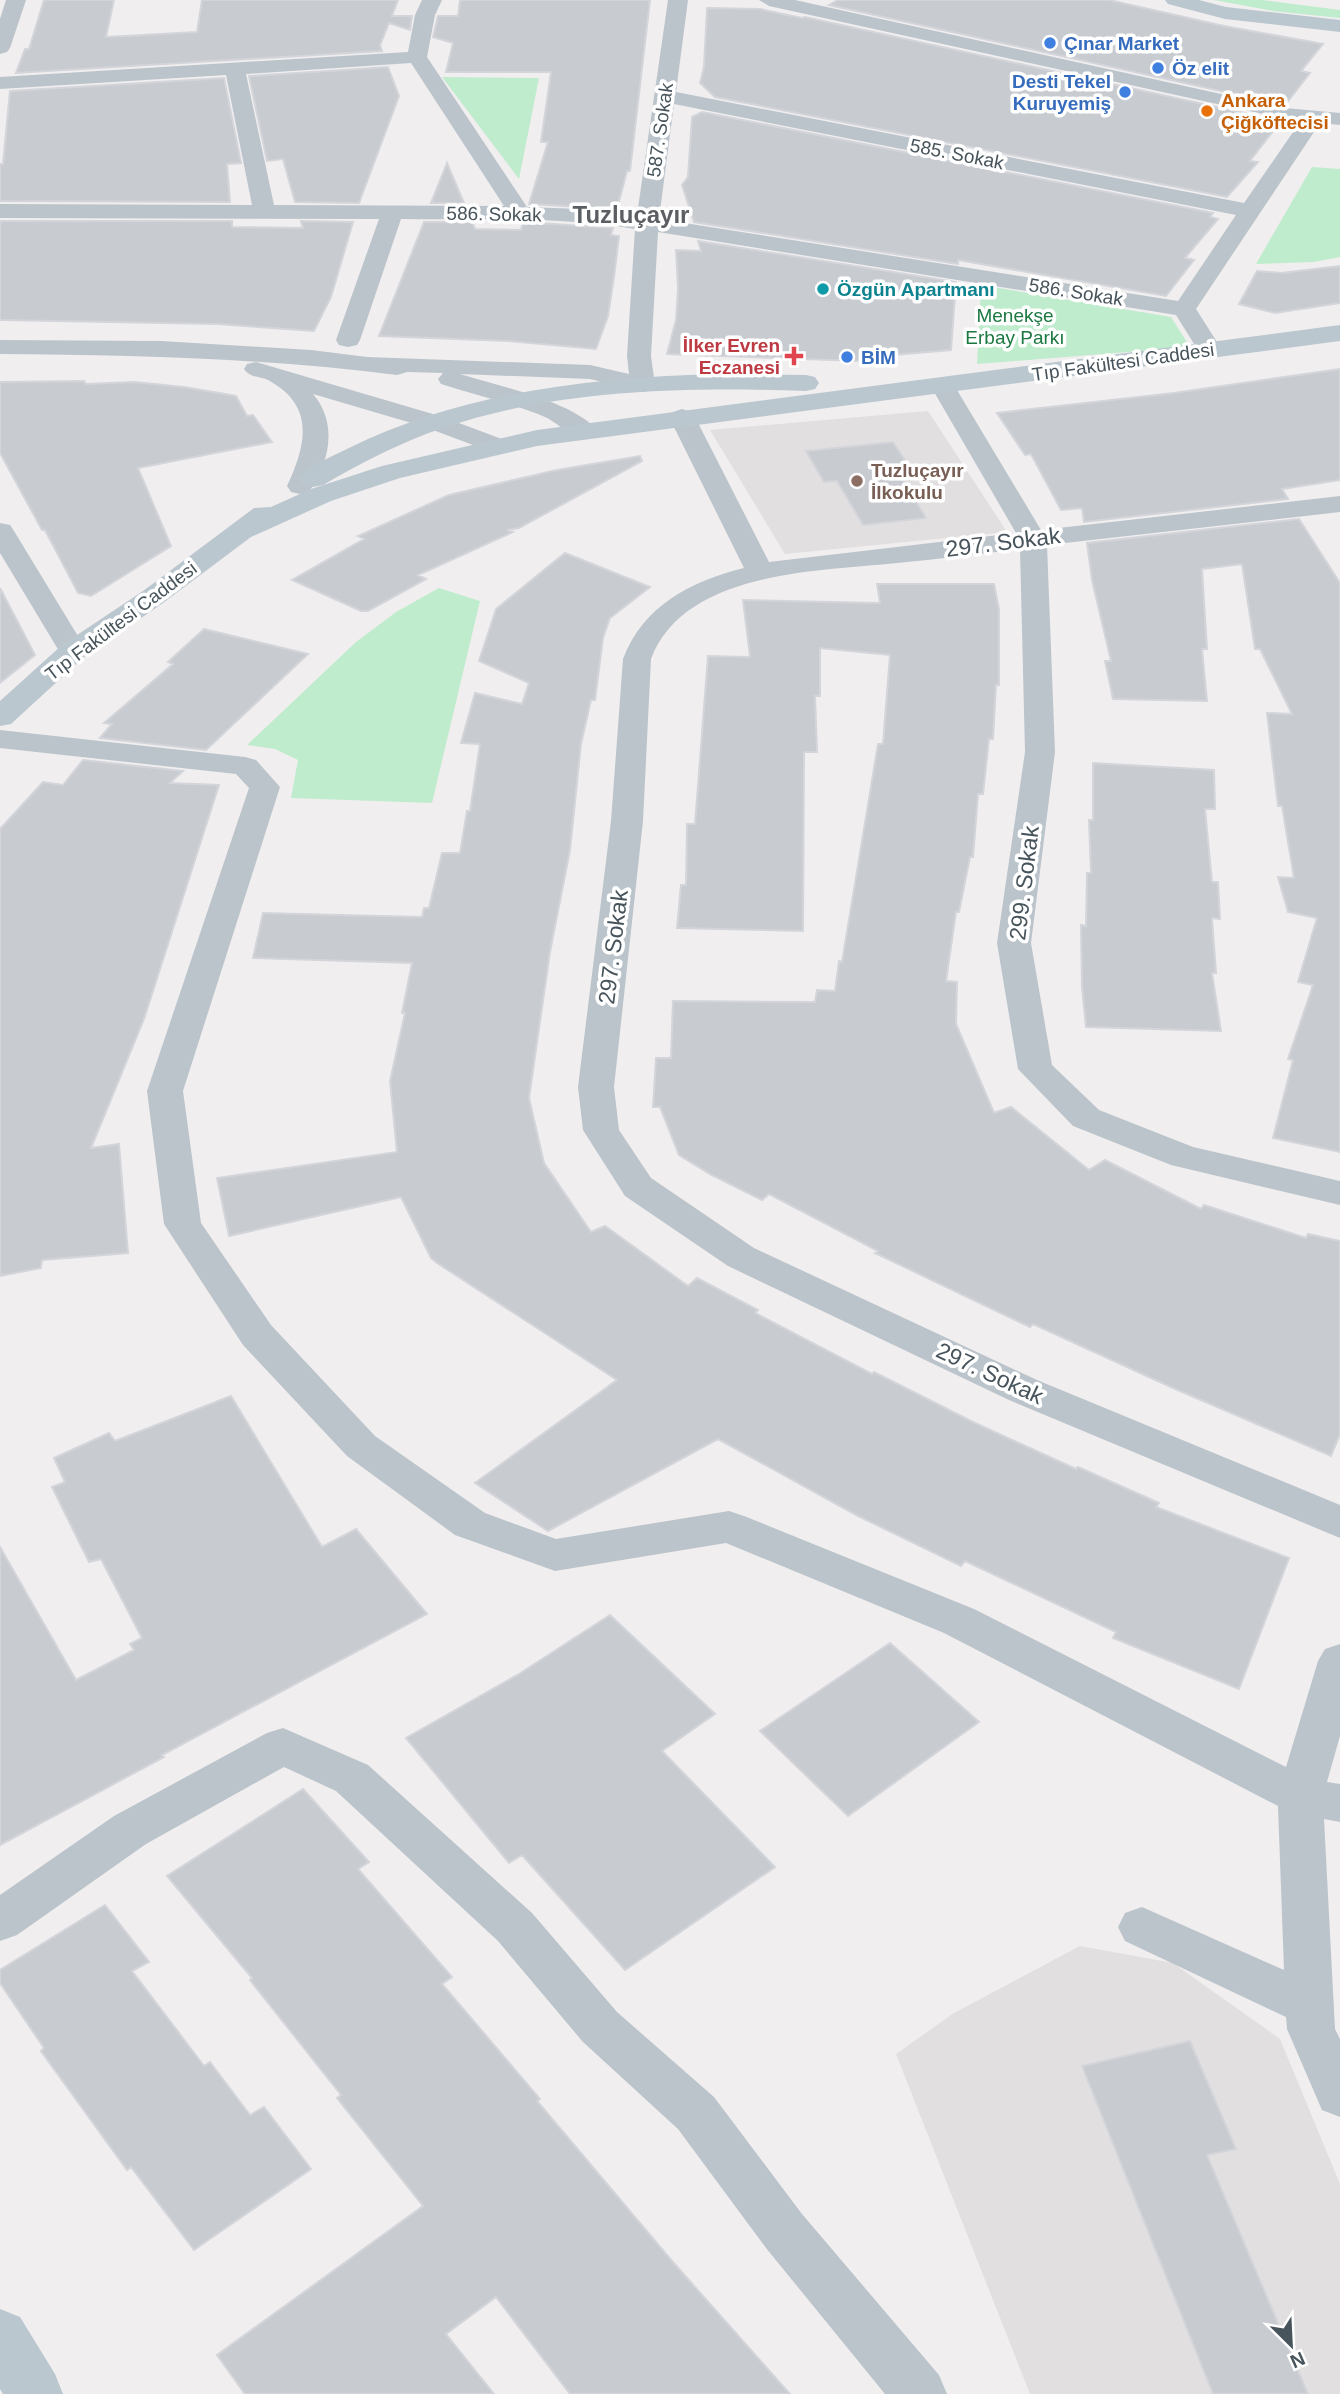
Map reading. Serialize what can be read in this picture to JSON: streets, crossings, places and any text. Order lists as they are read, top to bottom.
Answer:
{
  "streets": {
    "main road": ["Tıp Fakültesi Caddesi"],
    "street": [
      "587. Sokak",
      "585. Sokak",
      "586. Sokak",
      "297. Sokak",
      "299. Sokak"
    ]
  },
  "crossings": [
    ["587. Sokak", "585. Sokak"],
    ["587. Sokak", "586. Sokak"],
    ["Tıp Fakültesi Caddesi", "299. Sokak"],
    ["297. Sokak", "299. Sokak"]
  ],
  "districts": ["Tuzluçayır"],
  "parks": ["Menekşe Erbay Parkı"],
  "places": {
    "other": [
      "Çınar Market",
      "Öz elit",
      "Desti Tekel Kuruyemiş",
      "Ankara Çiğköftecisi",
      "Özgün Apartmanı",
      "BİM",
      "Tuzluçayır İlkokulu"
    ],
    "health": ["İlker Evren Eczanesi"]
  },
  "north": "bottom right"
}
